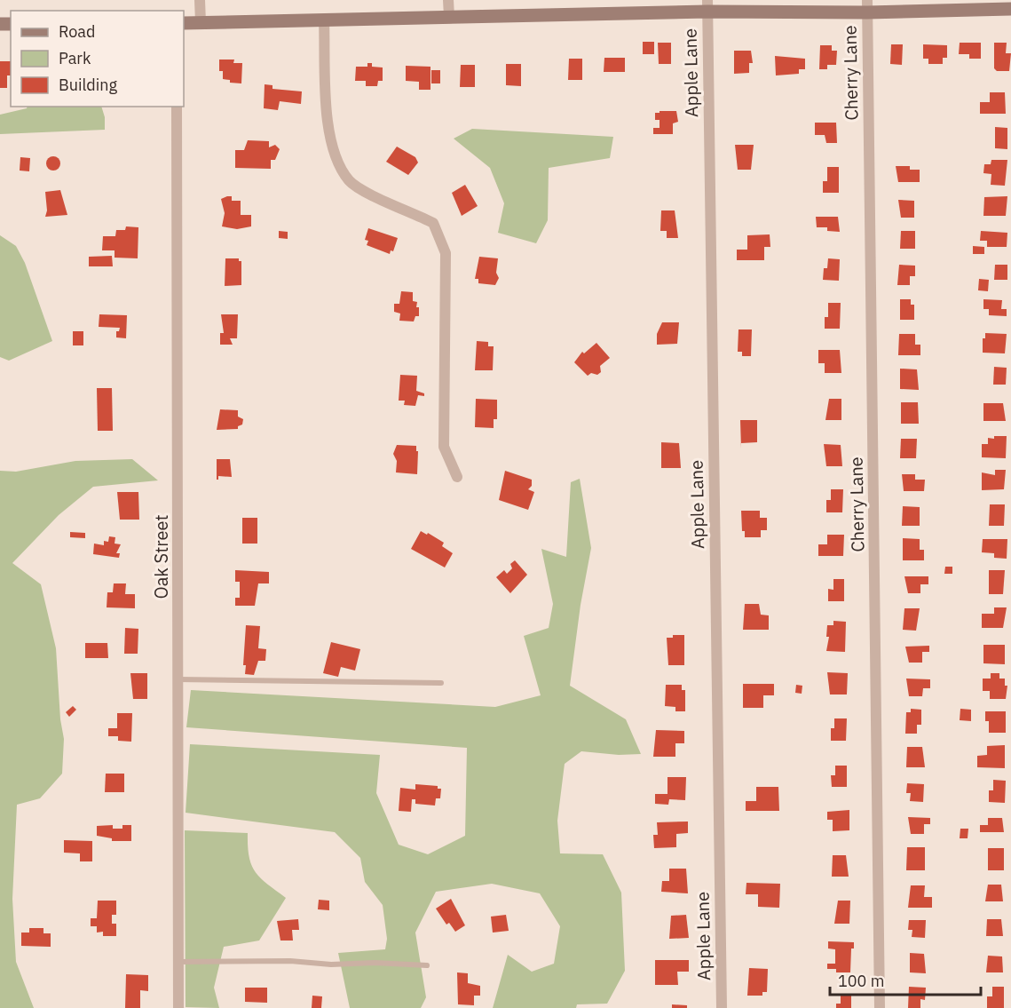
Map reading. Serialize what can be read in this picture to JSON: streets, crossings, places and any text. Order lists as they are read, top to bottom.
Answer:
{
  "streets": {
    "street": ["Apple Lane", "Cherry Lane", "Oak Street"]
  },
  "legend": ["Road", "Park", "Building"],
  "scale_bar": "100 m"
}
